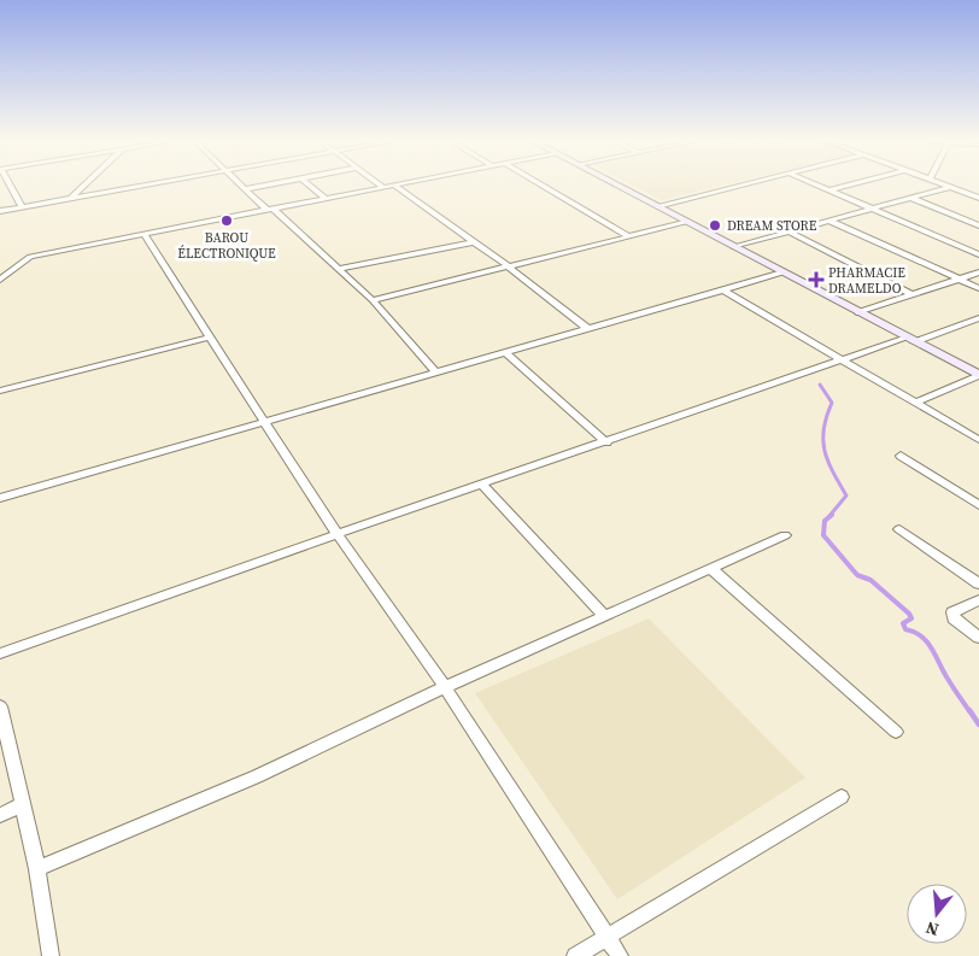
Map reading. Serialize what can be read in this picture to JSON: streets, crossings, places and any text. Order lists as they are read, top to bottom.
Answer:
{
  "places": {
    "other": ["BAROU ÉLECTRONIQUE", "DREAM STORE"],
    "health": ["PHARMACIE DRAMELDO"]
  },
  "north": "bottom"
}
